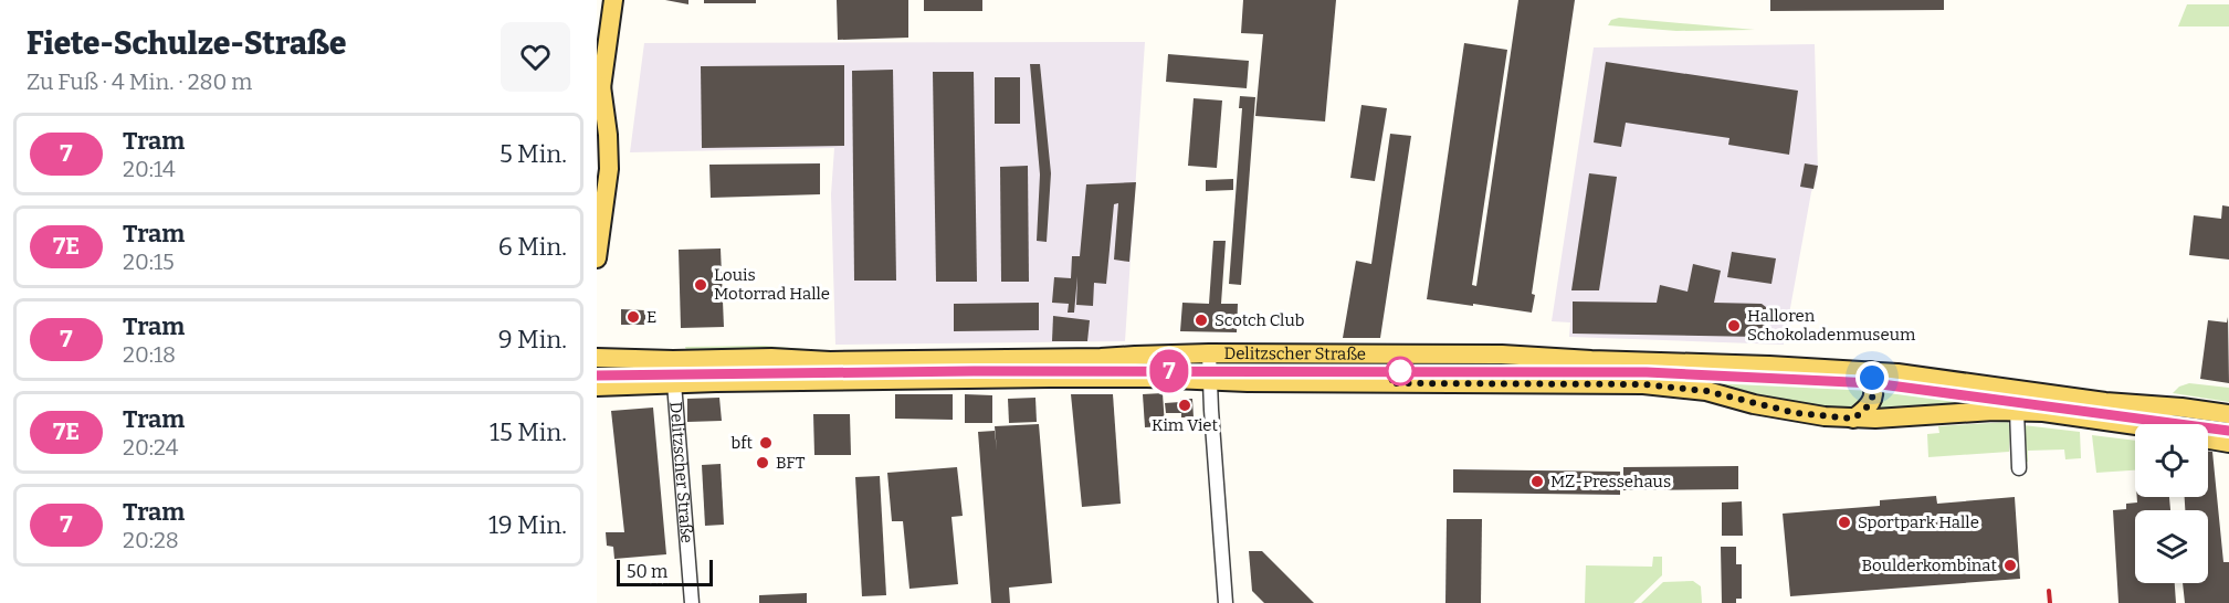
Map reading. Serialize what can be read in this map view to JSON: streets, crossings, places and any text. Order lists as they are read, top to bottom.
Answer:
{
  "streets": {
    "main road": ["Delitzscher Straße"]
  },
  "places": [
    "Louis Motorrad Halle",
    "E",
    "Scotch Club",
    "Halloren Schokoladenmuseum",
    "Kim Viet",
    "bft",
    "BFT",
    "MZ-Pressehaus",
    "Sportpark Halle",
    "Boulderkombinat"
  ],
  "lines": ["tram line 7"],
  "scale_bar": "50 m",
  "page": {
    "heading": ["Fiete-Schulze-Straße", "Zu Fuß · 4 Min. · 280 m"],
    "on_map": "7",
    "list": [
      {
        "mark": "7",
        "name": "Tram",
        "note": "20:14",
        "value": "5 Min."
      },
      {
        "mark": "7E",
        "name": "Tram",
        "note": "20:15",
        "value": "6 Min."
      },
      {
        "mark": "7",
        "name": "Tram",
        "note": "20:18",
        "value": "9 Min."
      },
      {
        "mark": "7E",
        "name": "Tram",
        "note": "20:24",
        "value": "15 Min."
      },
      {
        "mark": "7",
        "name": "Tram",
        "note": "20:28",
        "value": "19 Min."
      }
    ],
    "scale": "50 m"
  }
}
